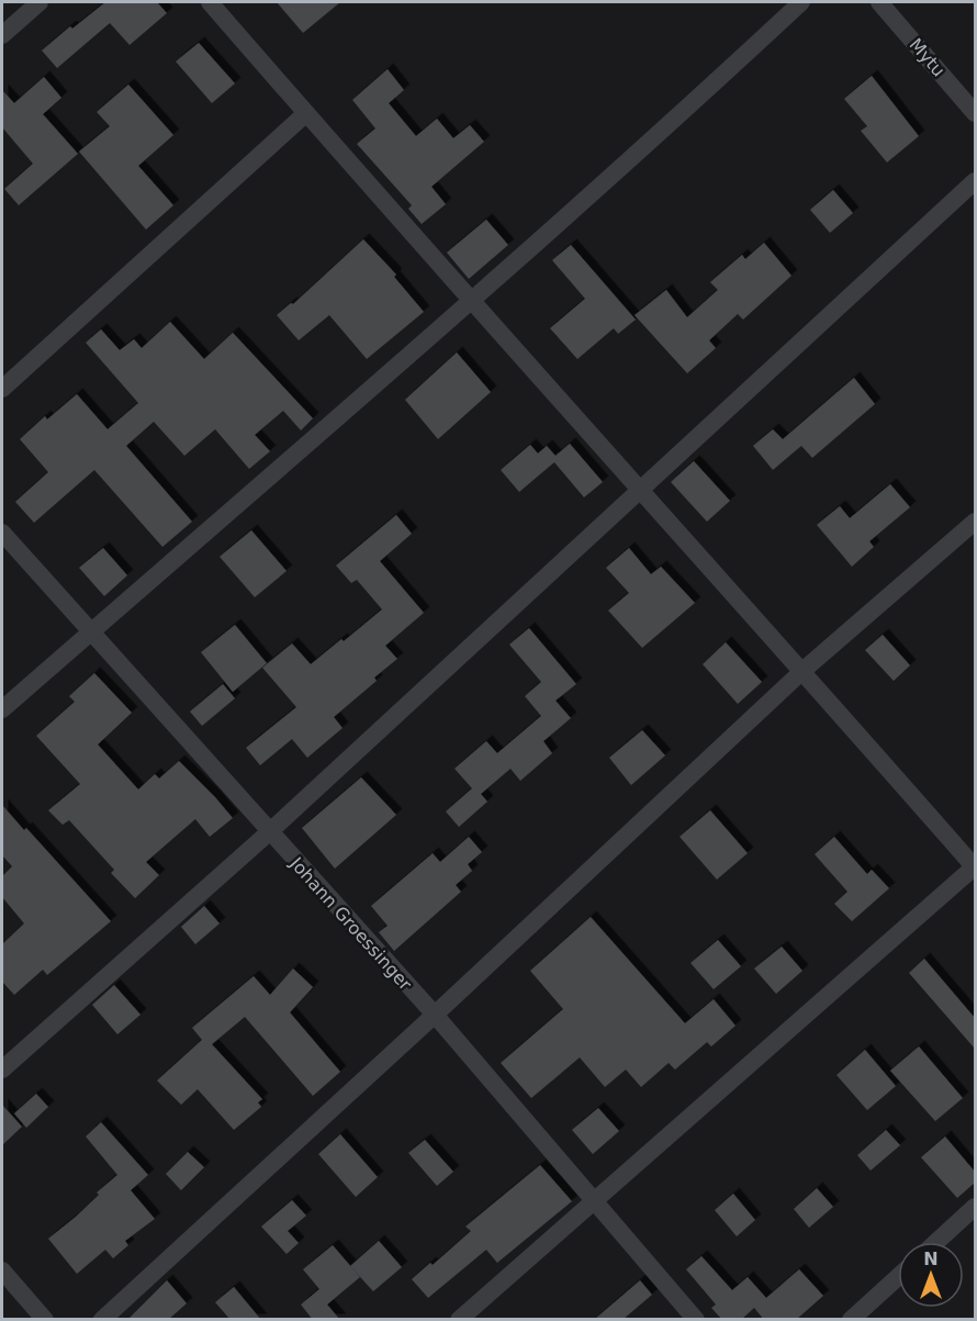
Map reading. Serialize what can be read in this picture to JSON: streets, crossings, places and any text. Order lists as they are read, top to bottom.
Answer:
{
  "streets": {
    "street": ["Mytu", "Johann Groessinger"]
  },
  "north": "top"
}
